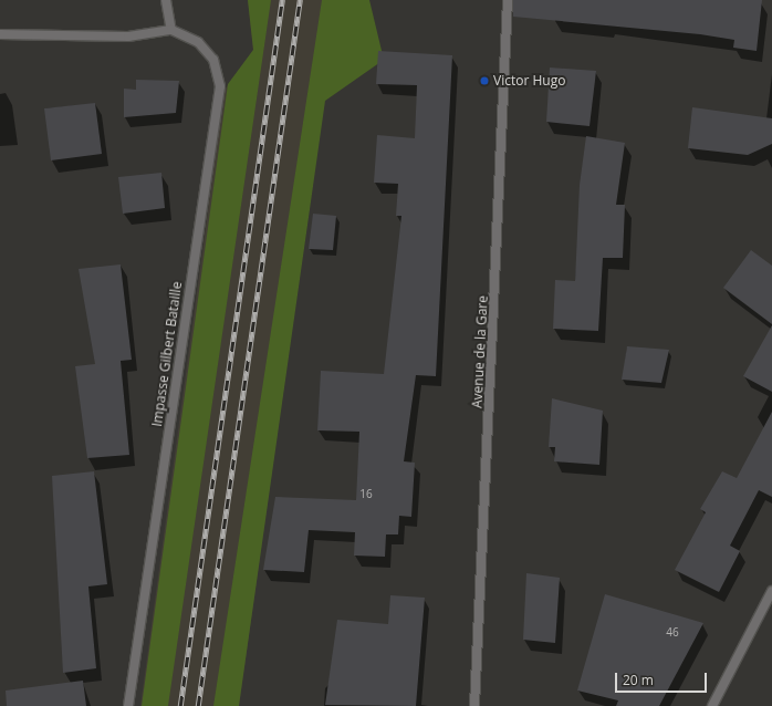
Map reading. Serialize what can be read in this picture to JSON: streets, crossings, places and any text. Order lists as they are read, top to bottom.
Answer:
{
  "streets": {
    "street": ["Avenue de la Gare", "Impasse Gilbert Bataille"]
  },
  "places": ["Victor Hugo"],
  "house_numbers": ["16", "46"],
  "scale_bar": "20 m"
}
